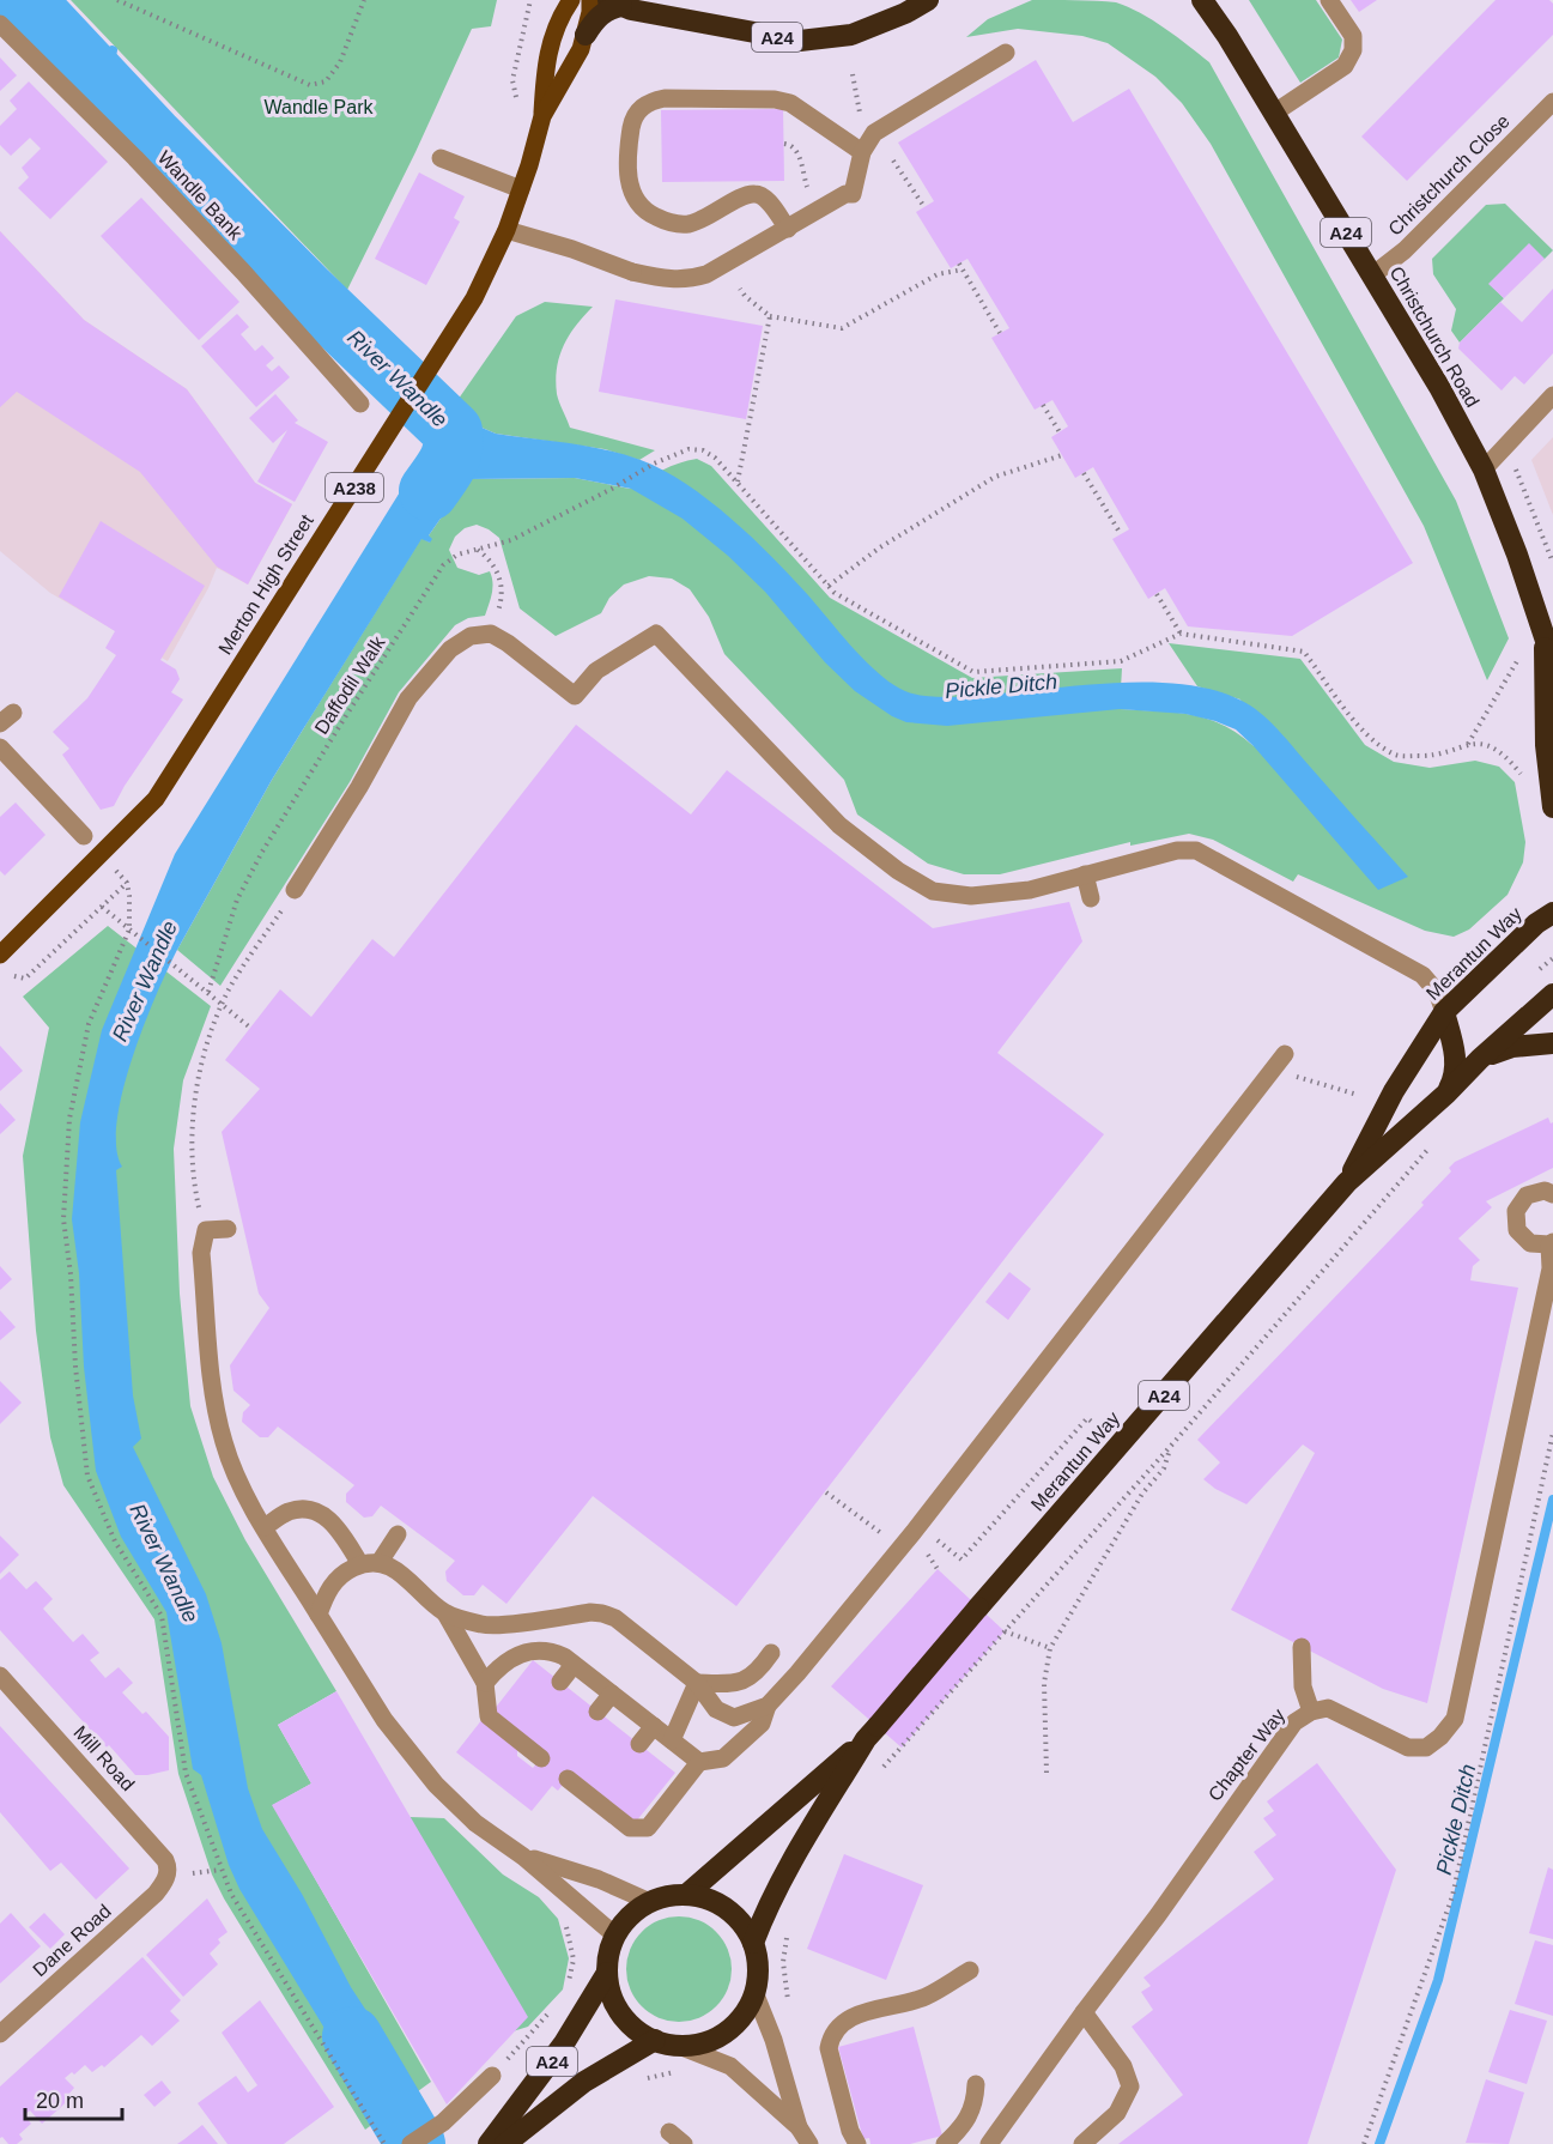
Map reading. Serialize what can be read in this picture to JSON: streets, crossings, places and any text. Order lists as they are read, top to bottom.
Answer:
{
  "streets": {
    "highway": ["A24", "Christchurch Road", "Merantun Way"],
    "main road": ["A238", "Merton High Street"],
    "street": [
      "Christchurch Close",
      "Wandle Bank",
      "Chapter Way",
      "Mill Road",
      "Dane Road"
    ],
    "path": ["Daffodil Walk"]
  },
  "crossings": [
    ["A24", "Merantun Way"],
    ["Christchurch Close", "Christchurch Road"],
    ["Mill Road", "Dane Road"]
  ],
  "water": ["River Wandle", "Pickle Ditch"],
  "parks": ["Wandle Park"],
  "scale_bar": "20 m"
}
